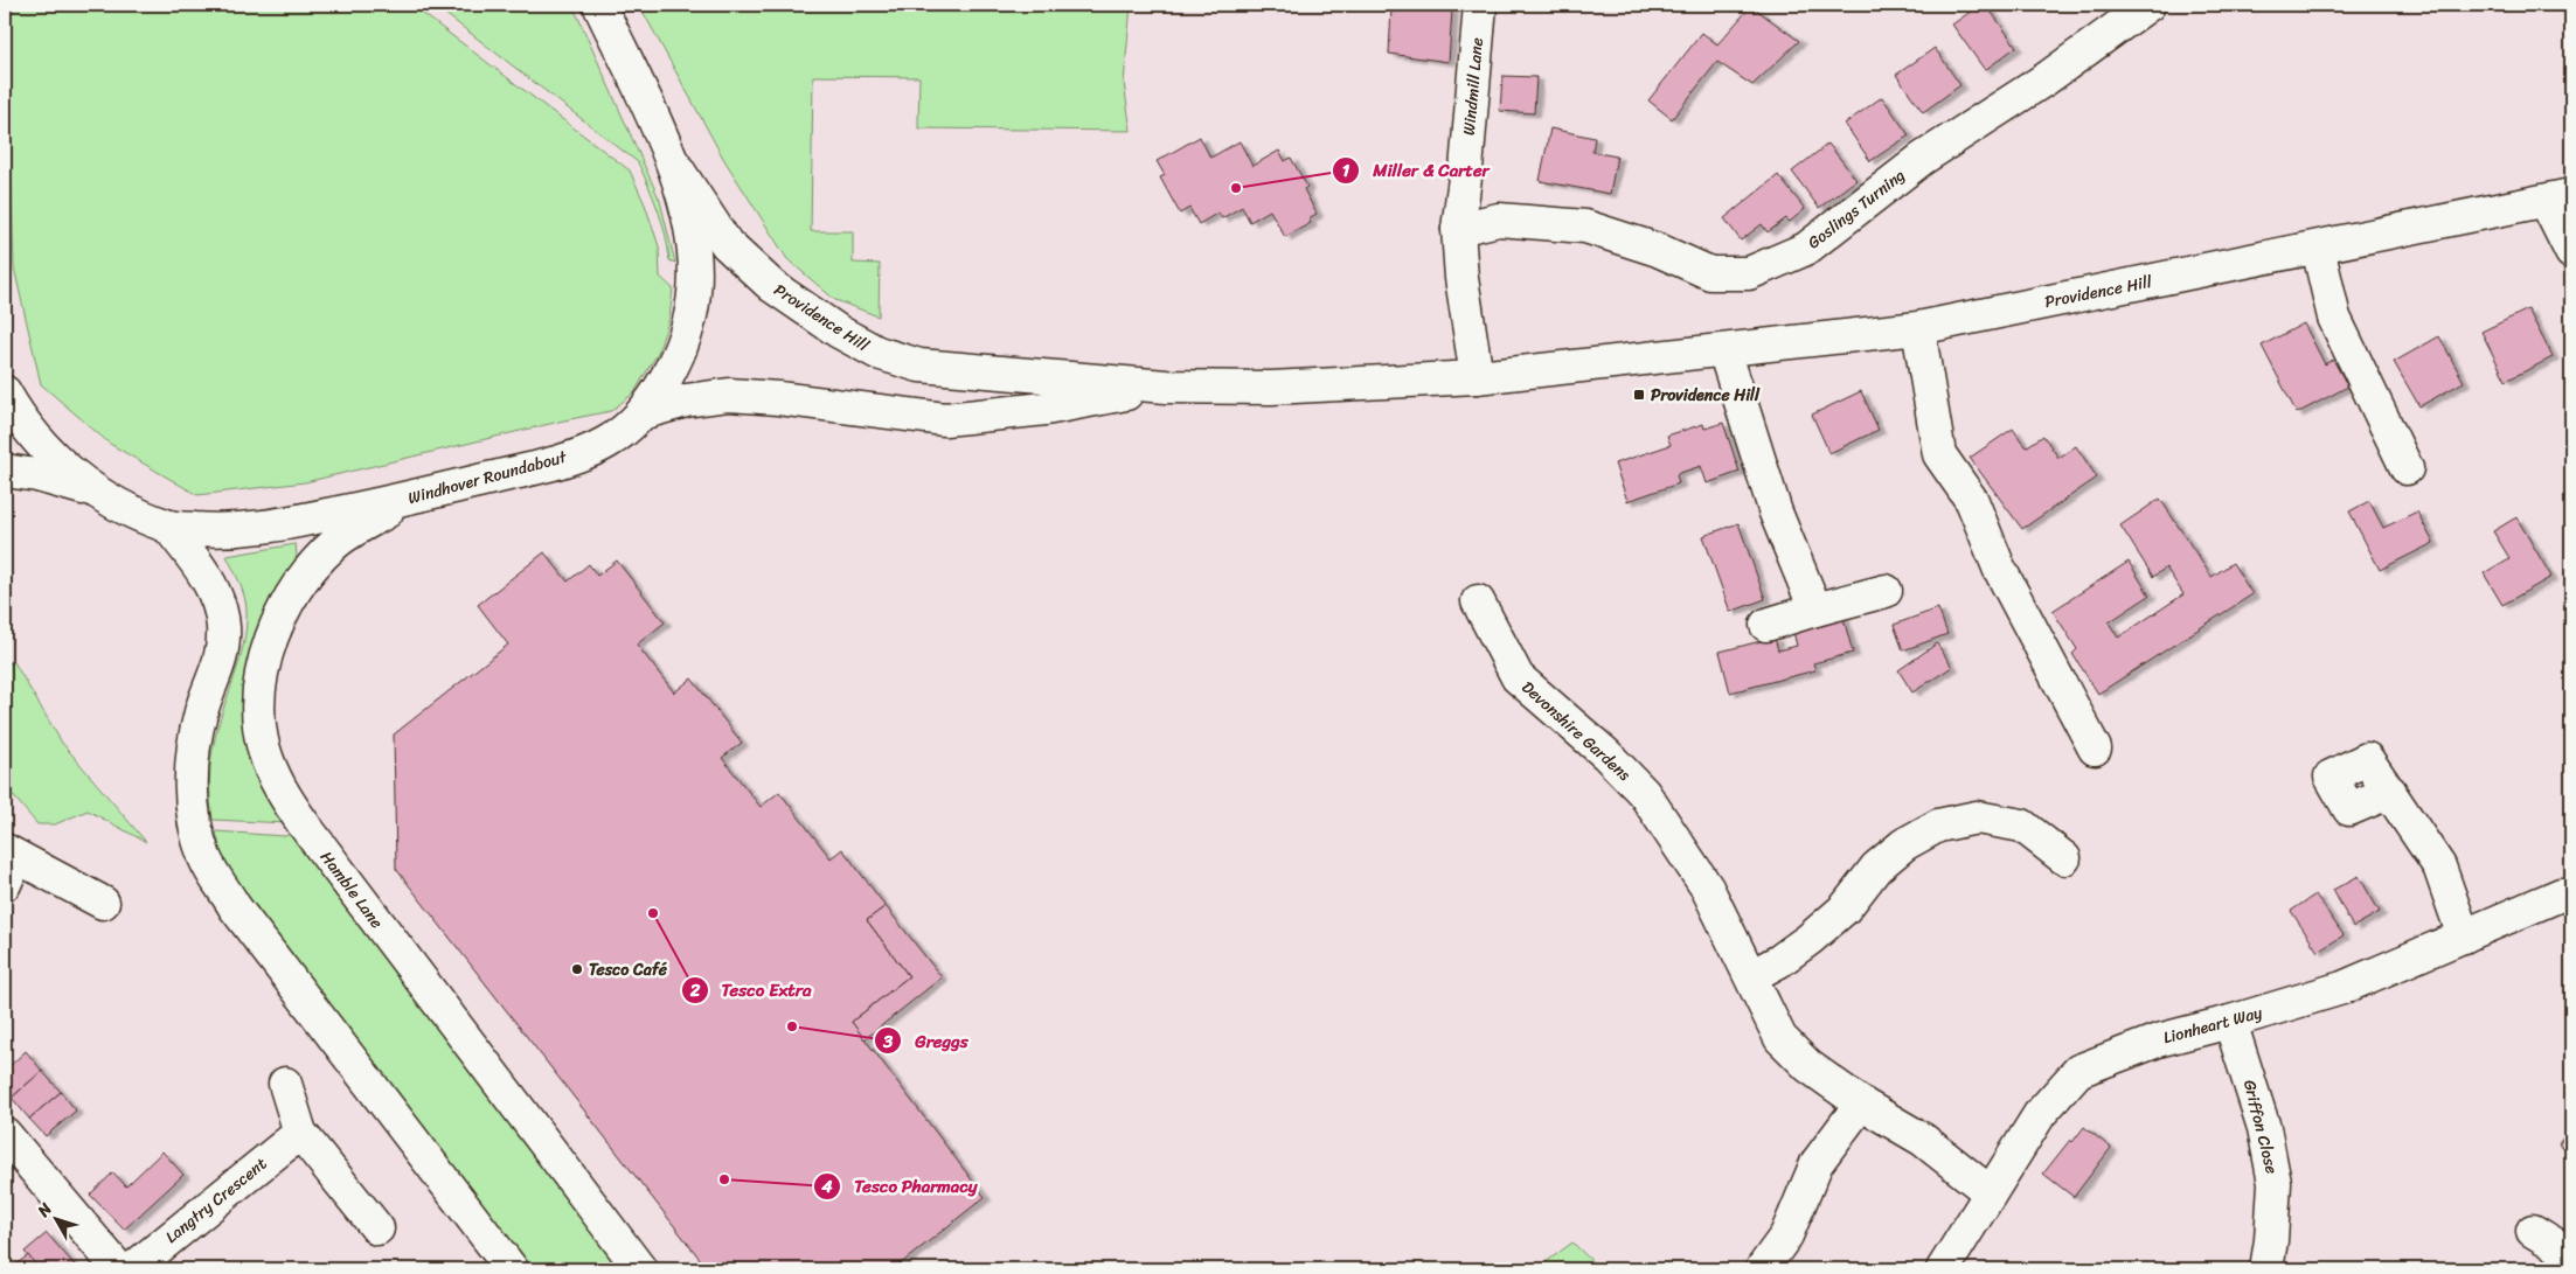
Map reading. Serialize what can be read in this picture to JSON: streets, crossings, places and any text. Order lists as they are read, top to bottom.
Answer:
{
  "streets": {
    "street": [
      "Windmill Lane",
      "Goslings Turning",
      "Providence Hill",
      "Windhover Roundabout",
      "Devonshire Gardens",
      "Hamble Lane",
      "Lionheart Way",
      "Griffon Close",
      "Langtry Crescent"
    ]
  },
  "crossings": [
    ["Windmill Lane", "Goslings Turning"],
    ["Windmill Lane", "Providence Hill"],
    ["Providence Hill", "Windhover Roundabout"],
    ["Windhover Roundabout", "Hamble Lane"],
    ["Devonshire Gardens", "Lionheart Way"],
    ["Lionheart Way", "Griffon Close"]
  ],
  "places": {
    "other": [
      "Miller & Carter",
      "Tesco Extra",
      "Tesco Café",
      "Greggs",
      "Tesco Pharmacy"
    ],
    "transit": ["Providence Hill"]
  },
  "north": "top left"
}
